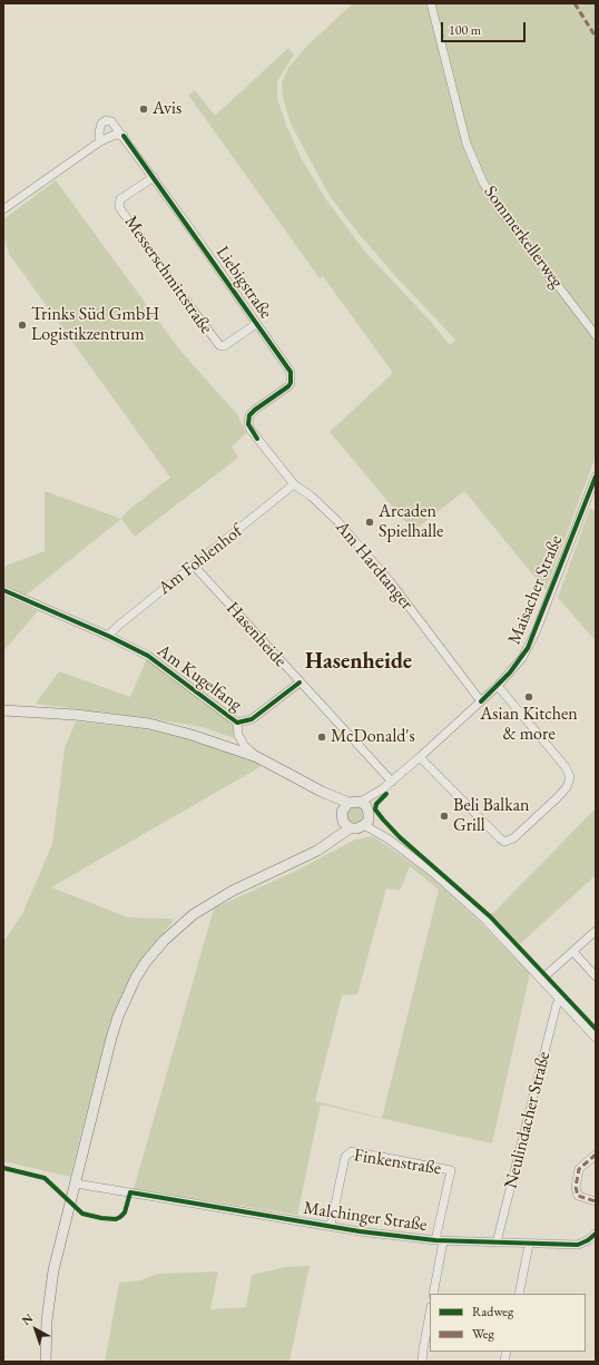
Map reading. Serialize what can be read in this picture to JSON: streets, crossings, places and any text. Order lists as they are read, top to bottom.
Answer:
{
  "streets": {
    "street": [
      "Sommerkellerweg",
      "Messerschmittstraße",
      "Liebigstraße",
      "Am Fohlenhof",
      "Am Hardtanger",
      "Maisacher Straße",
      "Hasenheide",
      "Am Kugelfang",
      "Neulindacher Straße",
      "Finkenstraße",
      "Malchinger Straße"
    ]
  },
  "crossings": [
    ["Messerschmittstraße", "Liebigstraße"],
    ["Liebigstraße", "Am Hardtanger"],
    ["Am Fohlenhof", "Am Hardtanger"],
    ["Am Fohlenhof", "Hasenheide"],
    ["Am Fohlenhof", "Am Kugelfang"],
    ["Am Hardtanger", "Maisacher Straße"],
    ["Maisacher Straße", "Hasenheide"],
    ["Hasenheide", "Am Kugelfang"],
    ["Neulindacher Straße", "Malchinger Straße"],
    ["Finkenstraße", "Malchinger Straße"]
  ],
  "districts": ["Hasenheide"],
  "places": [
    "Avis",
    "Trinks Süd GmbH Logistikzentrum",
    "Arcaden Spielhalle",
    "Asian Kitchen & more",
    "McDonald's",
    "Beli Balkan Grill"
  ],
  "legend": ["Radweg", "Weg"],
  "scale_bar": "100 m",
  "north": "top left"
}
